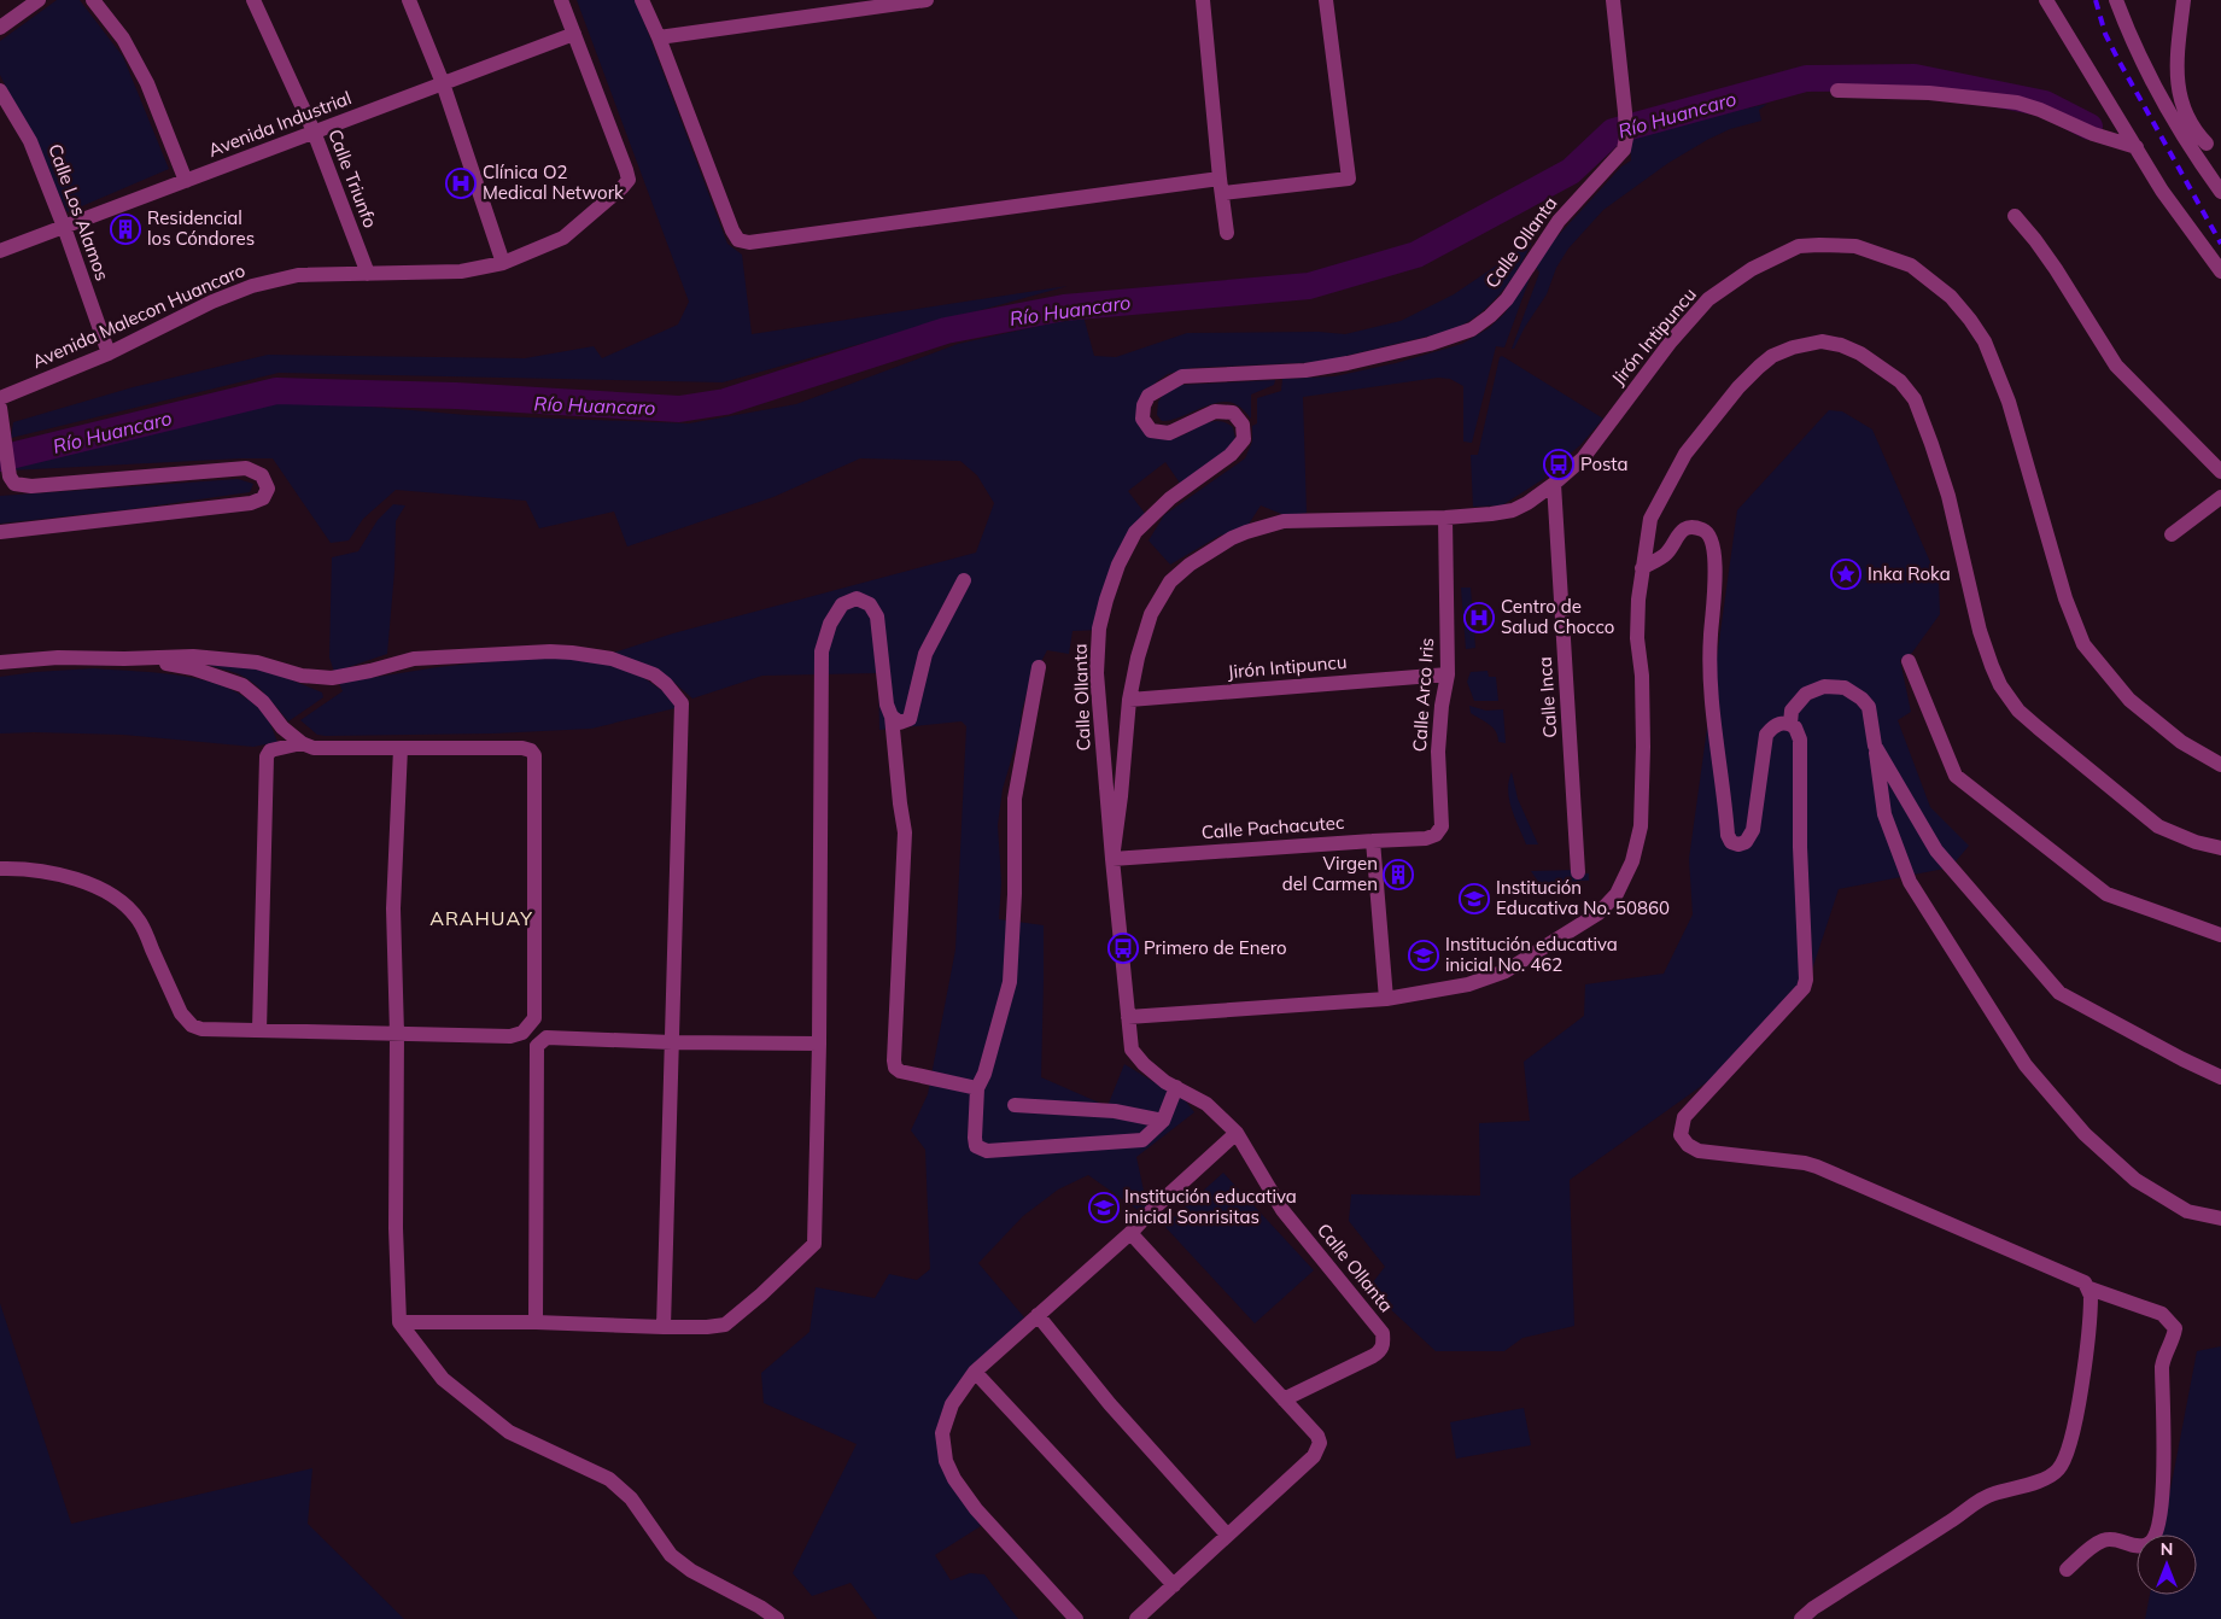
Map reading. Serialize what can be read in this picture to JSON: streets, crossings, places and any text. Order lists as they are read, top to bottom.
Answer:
{
  "streets": {
    "street": [
      "Avenida Industrial",
      "Calle Triunfo",
      "Calle Los Alamos",
      "Calle Ollanta",
      "Avenida Malecon Huancaro",
      "Jirón Intipuncu",
      "Calle Arco Iris",
      "Calle Inca",
      "Calle Pachacutec"
    ]
  },
  "crossings": [
    ["Avenida Industrial", "Calle Triunfo"],
    ["Avenida Industrial", "Calle Los Alamos"],
    ["Avenida Industrial", "Avenida Malecon Huancaro"],
    ["Calle Triunfo", "Avenida Malecon Huancaro"],
    ["Calle Los Alamos", "Avenida Malecon Huancaro"],
    ["Calle Ollanta", "Jirón Intipuncu"],
    ["Calle Ollanta", "Calle Pachacutec"],
    ["Jirón Intipuncu", "Calle Arco Iris"],
    ["Jirón Intipuncu", "Calle Inca"],
    ["Jirón Intipuncu", "Calle Pachacutec"],
    ["Calle Arco Iris", "Calle Pachacutec"]
  ],
  "districts": ["ARAHUAY"],
  "water": ["Río Huancaro"],
  "places": {
    "hospital": ["Clínica O2 Medical Network", "Centro de Salud Chocco"],
    "building": ["Residencial los Cóndores", "Virgen del Carmen"],
    "bus stop": ["Posta", "Primero de Enero"],
    "place": ["Inka Roka"],
    "school or university": ["Institución Educativa No. 50860", "Institución educativa inicial No. 462", "Institución educativa inicial Sonrisitas"]
  },
  "north": "top"
}
